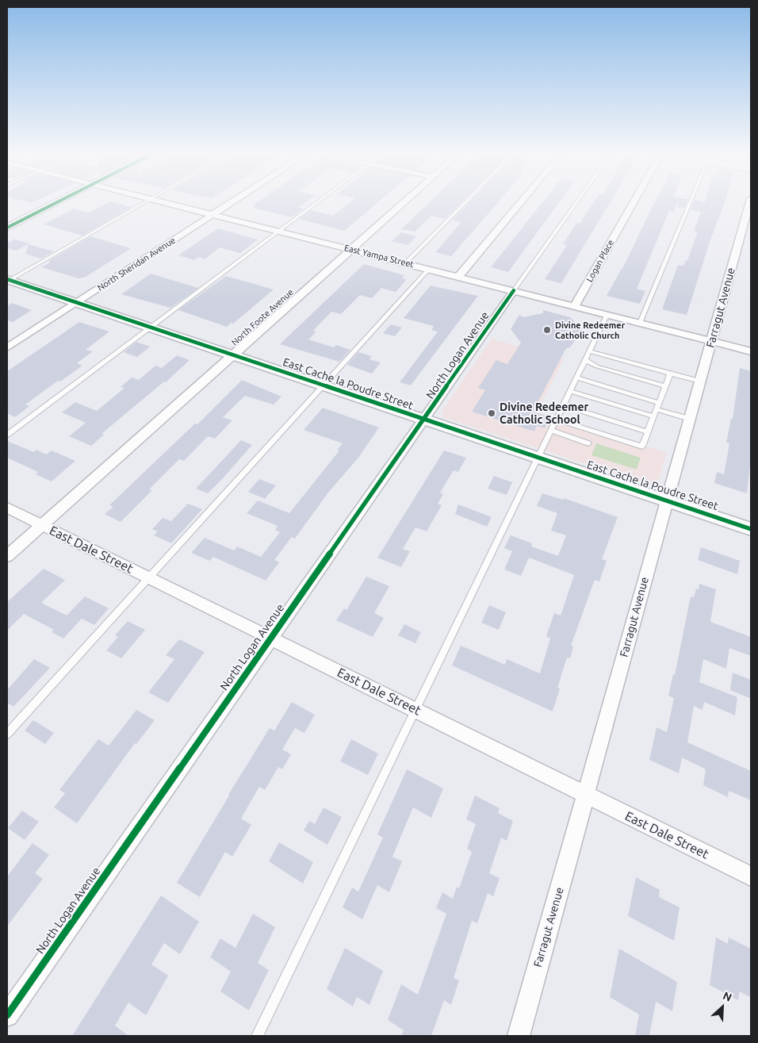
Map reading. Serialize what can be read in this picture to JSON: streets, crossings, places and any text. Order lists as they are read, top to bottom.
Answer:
{
  "streets": {
    "street": [
      "East Yampa Street",
      "Logan Place",
      "North Sheridan Avenue",
      "Farragut Avenue",
      "North Foote Avenue",
      "North Logan Avenue",
      "East Cache la Poudre Street",
      "East Dale Street"
    ]
  },
  "crossings": [
    ["East Yampa Street", "Logan Place"],
    ["East Yampa Street", "North Sheridan Avenue"],
    ["East Yampa Street", "Farragut Avenue"],
    ["East Yampa Street", "North Foote Avenue"],
    ["East Yampa Street", "North Logan Avenue"],
    ["North Sheridan Avenue", "East Cache la Poudre Street"],
    ["Farragut Avenue", "East Cache la Poudre Street"],
    ["Farragut Avenue", "East Dale Street"],
    ["North Foote Avenue", "East Cache la Poudre Street"],
    ["North Foote Avenue", "East Dale Street"],
    ["North Logan Avenue", "East Cache la Poudre Street"],
    ["North Logan Avenue", "East Dale Street"]
  ],
  "places": ["Divine Redeemer Catholic Church", "Divine Redeemer Catholic School"],
  "north": "top right"
}
